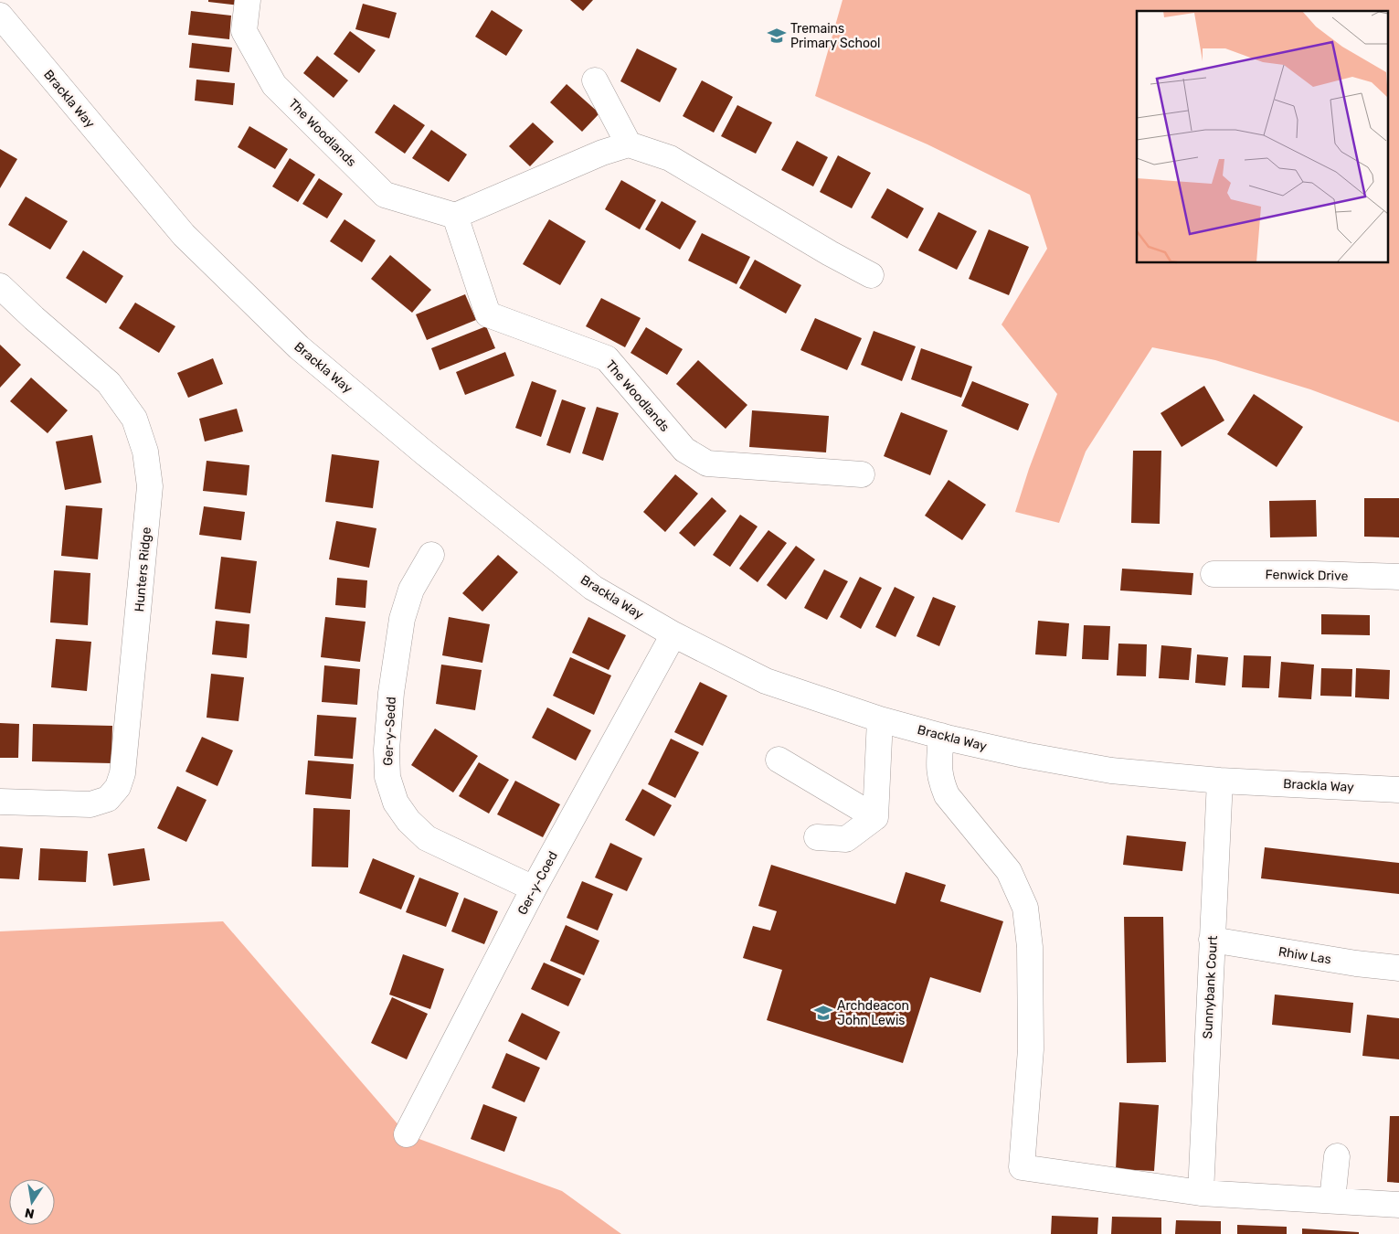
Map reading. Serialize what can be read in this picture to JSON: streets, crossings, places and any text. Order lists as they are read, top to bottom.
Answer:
{
  "streets": {
    "street": [
      "Brackla Way",
      "The Woodlands",
      "Hunters Ridge",
      "Fenwick Drive",
      "Ger-y-Sedd",
      "Ger-y-Coed",
      "Rhiw Las",
      "Sunnybank Court"
    ]
  },
  "crossings": [
    ["Brackla Way", "Ger-y-Coed"],
    ["Brackla Way", "Sunnybank Court"],
    ["Ger-y-Sedd", "Ger-y-Coed"],
    ["Rhiw Las", "Sunnybank Court"]
  ],
  "places": {
    "school or university": ["Tremains Primary School", "Archdeacon John Lewis"]
  },
  "north": "bottom"
}
